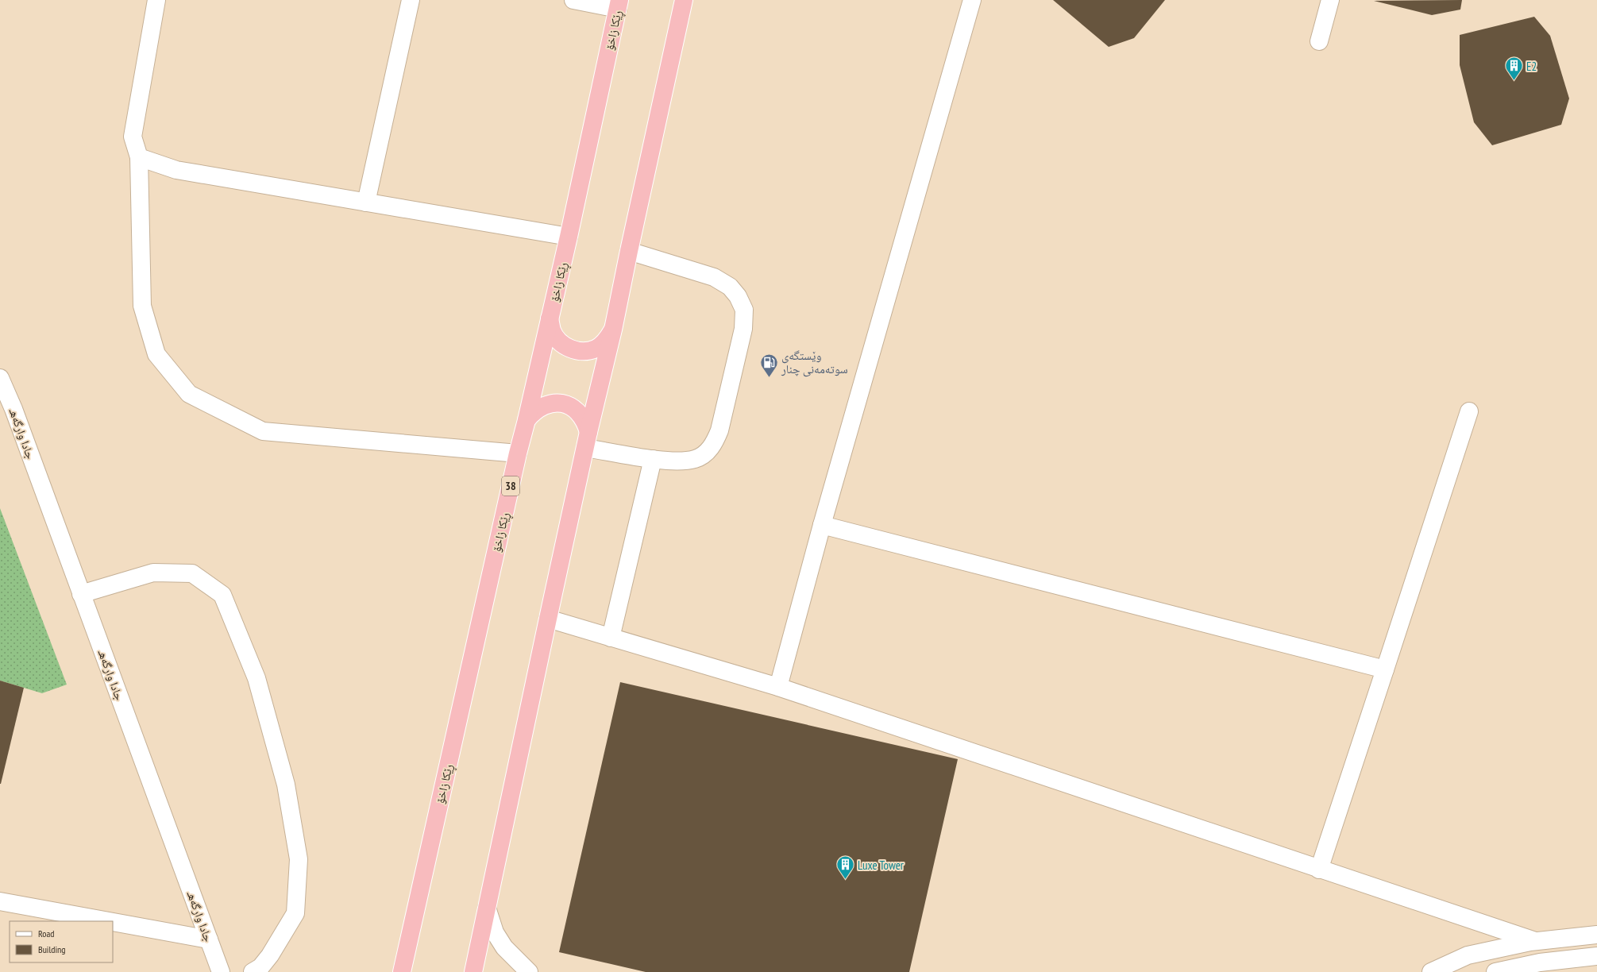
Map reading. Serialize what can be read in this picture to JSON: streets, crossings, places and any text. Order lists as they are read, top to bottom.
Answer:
{
  "streets": {
    "highway": ["ڕێکا زاخۆ", "38"],
    "street": ["جادا وارگه‌هـ"]
  },
  "places": {
    "building": ["E2", "Luxe Tower"],
    "fuel station": ["وێستگەی سوتەمەنی چنار"]
  },
  "legend": ["Road", "Building"]
}
